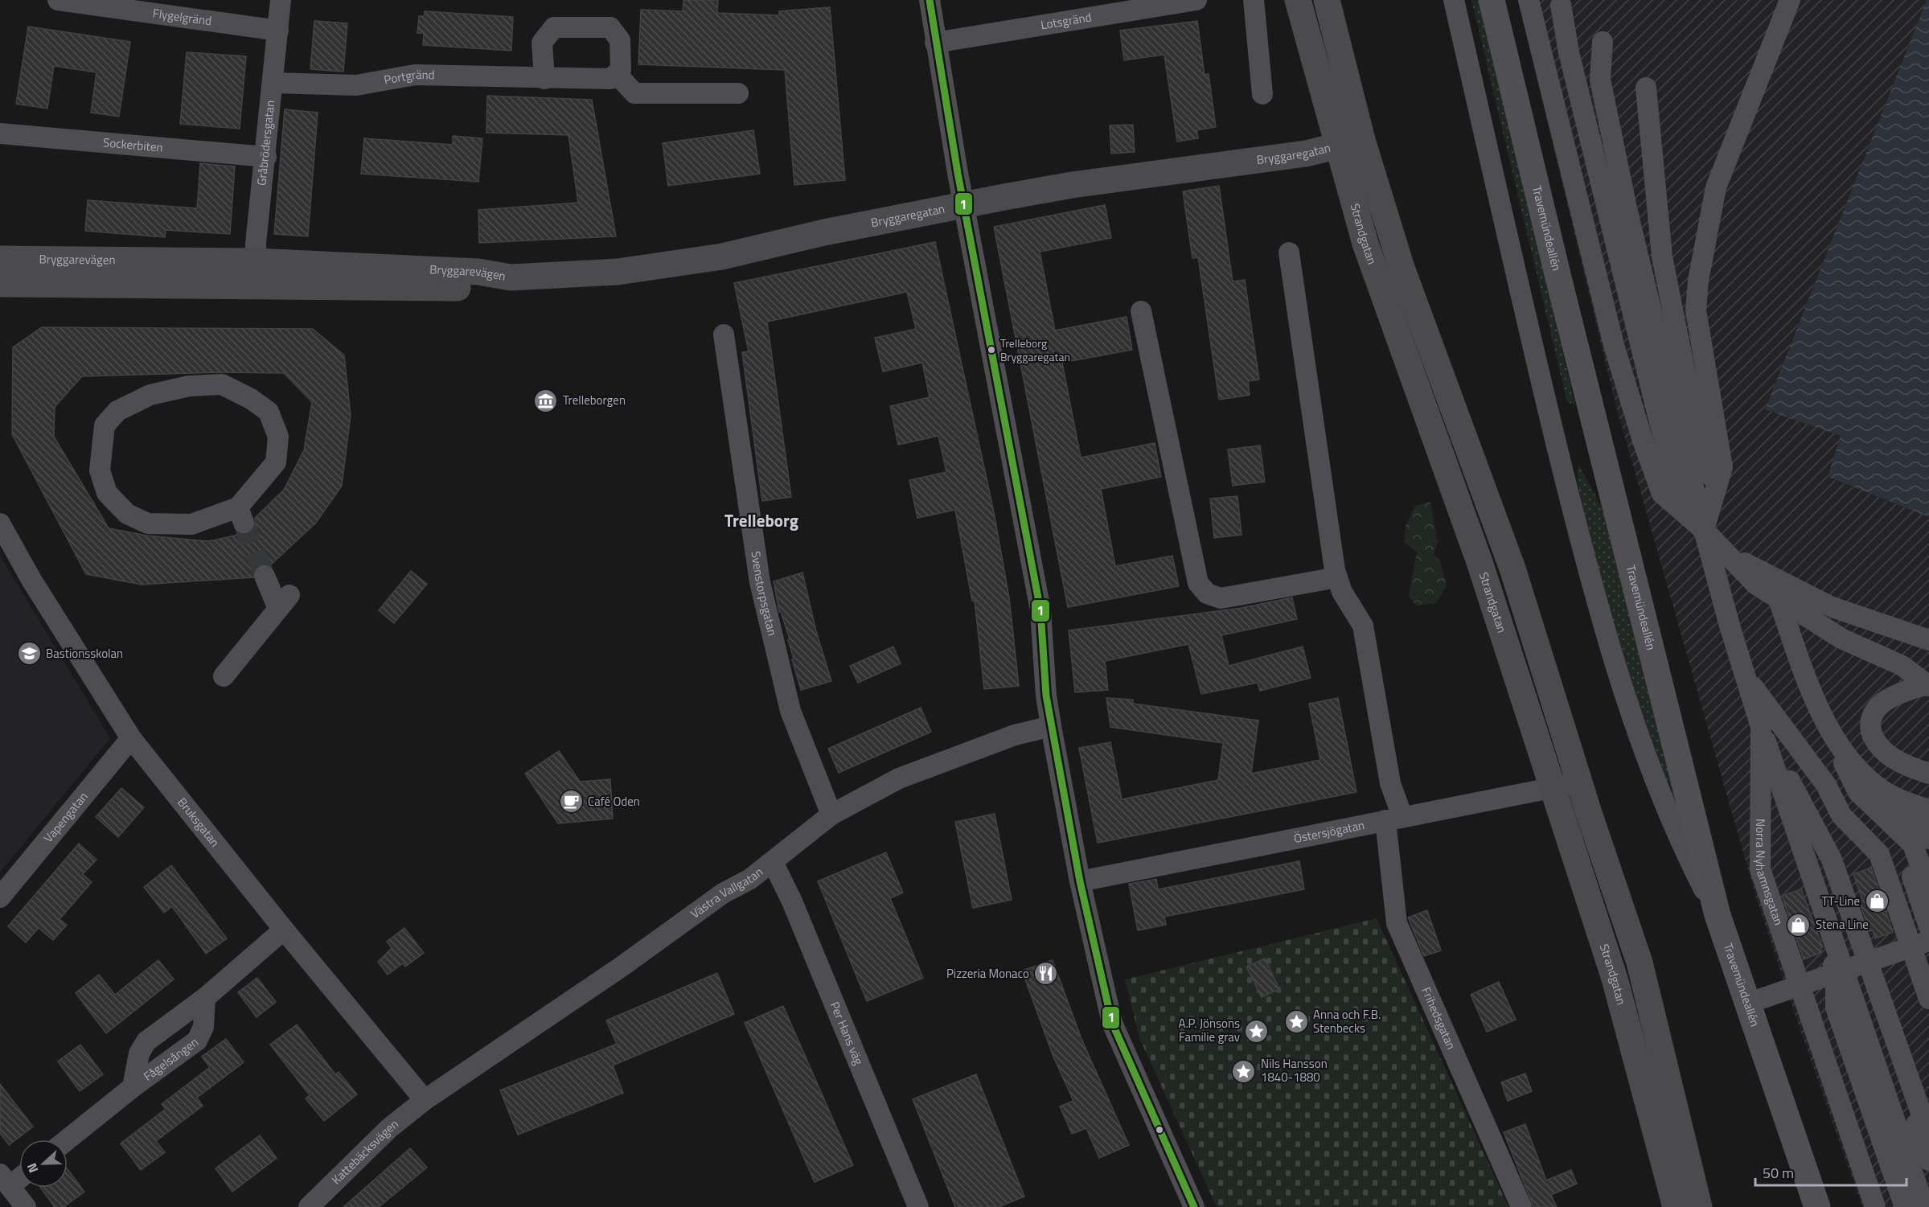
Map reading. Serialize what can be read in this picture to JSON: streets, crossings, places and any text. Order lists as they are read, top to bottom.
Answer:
{
  "streets": {
    "highway": ["Travemündeallén"],
    "main road": ["Bryggaregatan", "Strandgatan", "Bryggarevägen"],
    "street": [
      "Flygelgränd",
      "Lotsgränd",
      "Portgränd",
      "Gråbrödersgatan",
      "Sockerbiten",
      "Svenstorpsgatan",
      "Vapengatan",
      "Bruksgatan",
      "Östersjögatan",
      "Norra Nyhamnsgatan",
      "Västra Vallgatan",
      "Frihedsgatan",
      "Per Hans väg",
      "Fågelsången",
      "Kattebäcksvägen"
    ]
  },
  "crossings": [
    ["Flygelgränd", "Gråbrödersgatan"],
    ["Portgränd", "Gråbrödersgatan"],
    ["Gråbrödersgatan", "Sockerbiten"],
    ["Gråbrödersgatan", "Bryggarevägen"],
    ["Bryggaregatan", "Strandgatan"],
    ["Bryggaregatan", "Bryggarevägen"],
    ["Strandgatan", "Östersjögatan"],
    ["Svenstorpsgatan", "Västra Vallgatan"],
    ["Vapengatan", "Bruksgatan"],
    ["Bruksgatan", "Västra Vallgatan"],
    ["Bruksgatan", "Fågelsången"],
    ["Bruksgatan", "Kattebäcksvägen"],
    ["Östersjögatan", "Frihedsgatan"],
    ["Västra Vallgatan", "Per Hans väg"],
    ["Västra Vallgatan", "Kattebäcksvägen"]
  ],
  "districts": ["Trelleborg"],
  "places": {
    "other": ["Trelleborg Bryggaregatan"],
    "museum": ["Trelleborgen"],
    "school or university": ["Bastionsskolan"],
    "cafe": ["Café Oden"],
    "shop": ["TT-Line", "Stena Line"],
    "restaurant": ["Pizzeria Monaco"],
    "place": ["Anna och F.B. Stenbecks", "A.P. Jönsons Familie grav", "Nils Hansson 1840-1880"]
  },
  "lines": ["transit line 1"],
  "scale_bar": "50 m",
  "north": "left"
}
